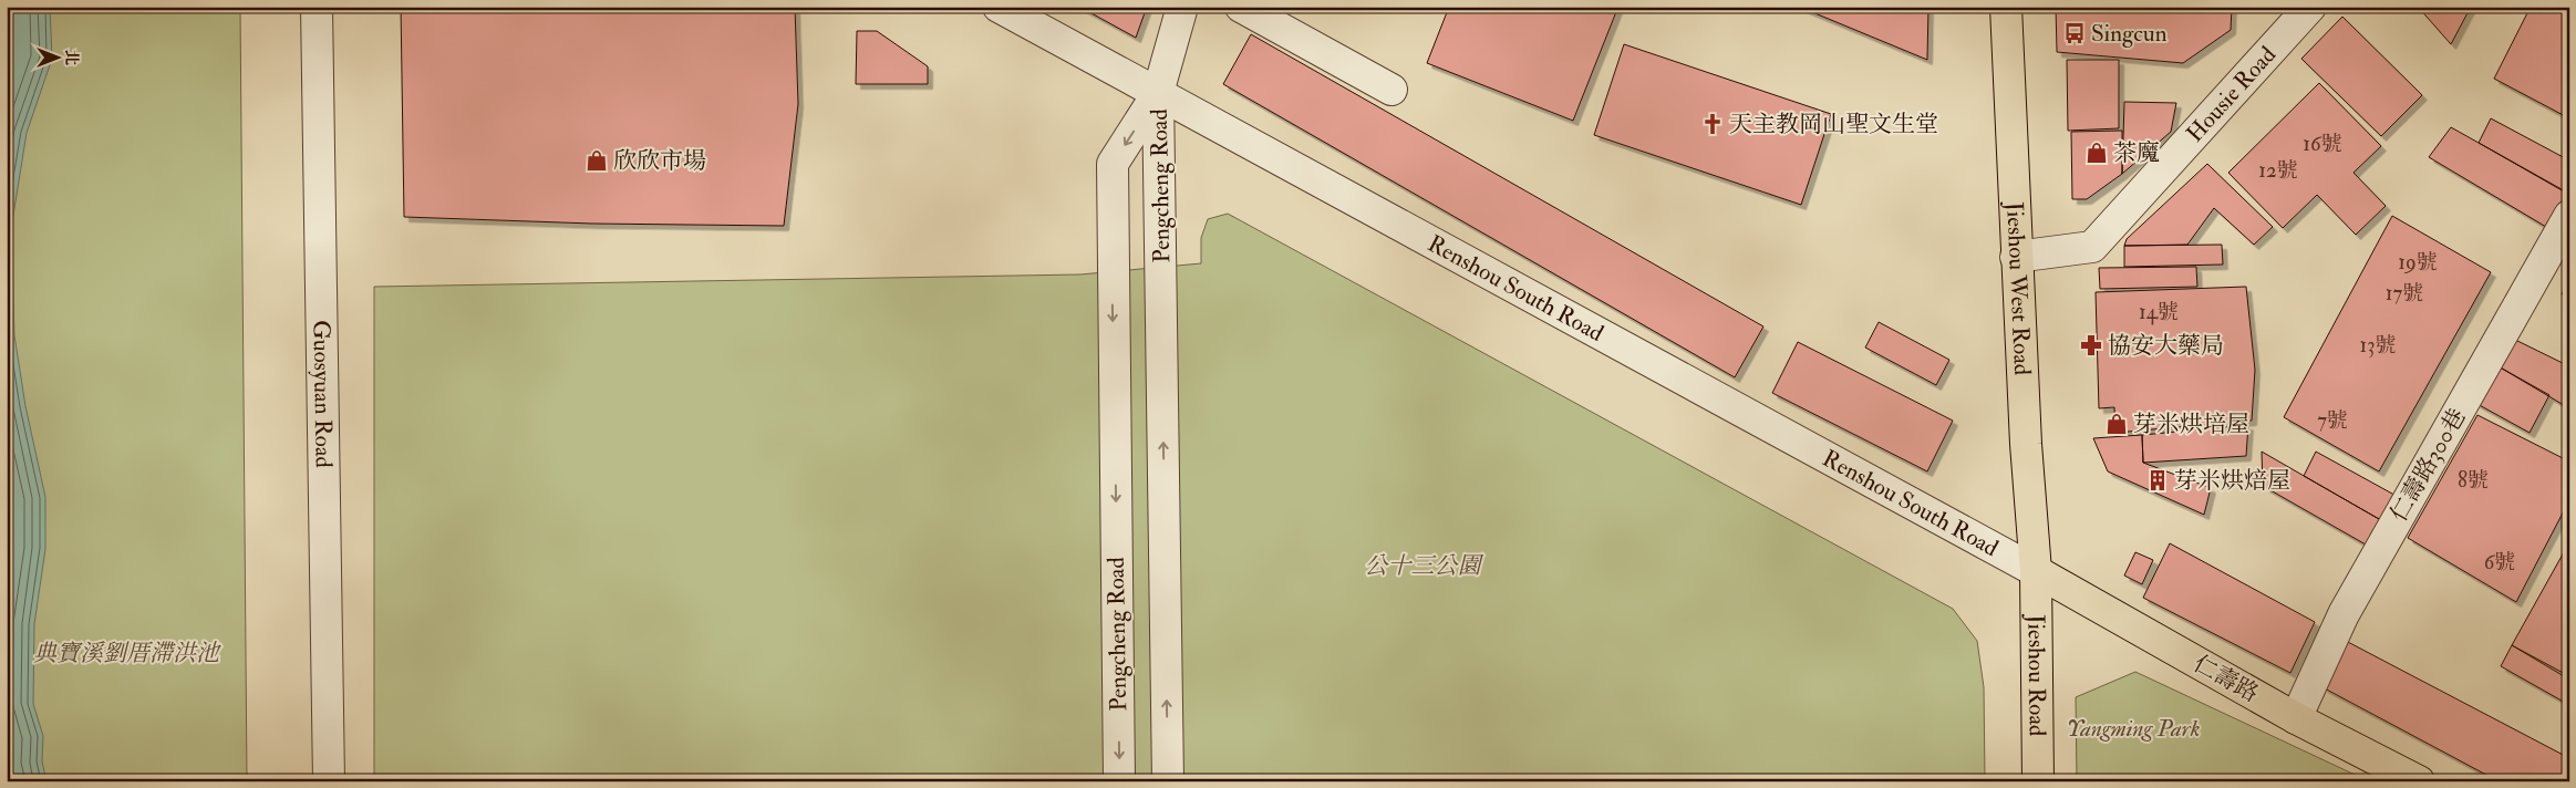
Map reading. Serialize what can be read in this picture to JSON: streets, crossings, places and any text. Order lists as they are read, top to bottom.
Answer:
{
  "streets": {
    "main road": ["Jieshou West Road", "Jieshou Road", "仁壽路"],
    "street": [
      "Housie Road",
      "Pengcheng Road",
      "Renshou South Road",
      "Guosyuan Road",
      "仁壽路300巷"
    ]
  },
  "crossings": [
    ["Housie Road", "Jieshou West Road"],
    ["Pengcheng Road", "Renshou South Road"],
    ["Renshou South Road", "Jieshou West Road"],
    ["Renshou South Road", "Jieshou Road"],
    ["Renshou South Road", "仁壽路"],
    ["Jieshou West Road", "Jieshou Road"],
    ["Jieshou West Road", "仁壽路"],
    ["仁壽路300巷", "仁壽路"],
    ["Jieshou Road", "仁壽路"]
  ],
  "parks": ["公十三公園", "典寶溪劉厝滯洪池", "Yangming Park"],
  "places": {
    "bus stop": ["Singcun"],
    "church": ["天主教岡山聖文生堂"],
    "shop": ["茶魔", "欣欣市場", "芽米烘培屋"],
    "pharmacy": ["協安大藥局"],
    "building": ["芽米烘焙屋"]
  },
  "house_numbers": [
    "16號",
    "12號",
    "19號",
    "17號",
    "14號",
    "13號",
    "7號",
    "8號",
    "6號"
  ],
  "north": "right"
}
